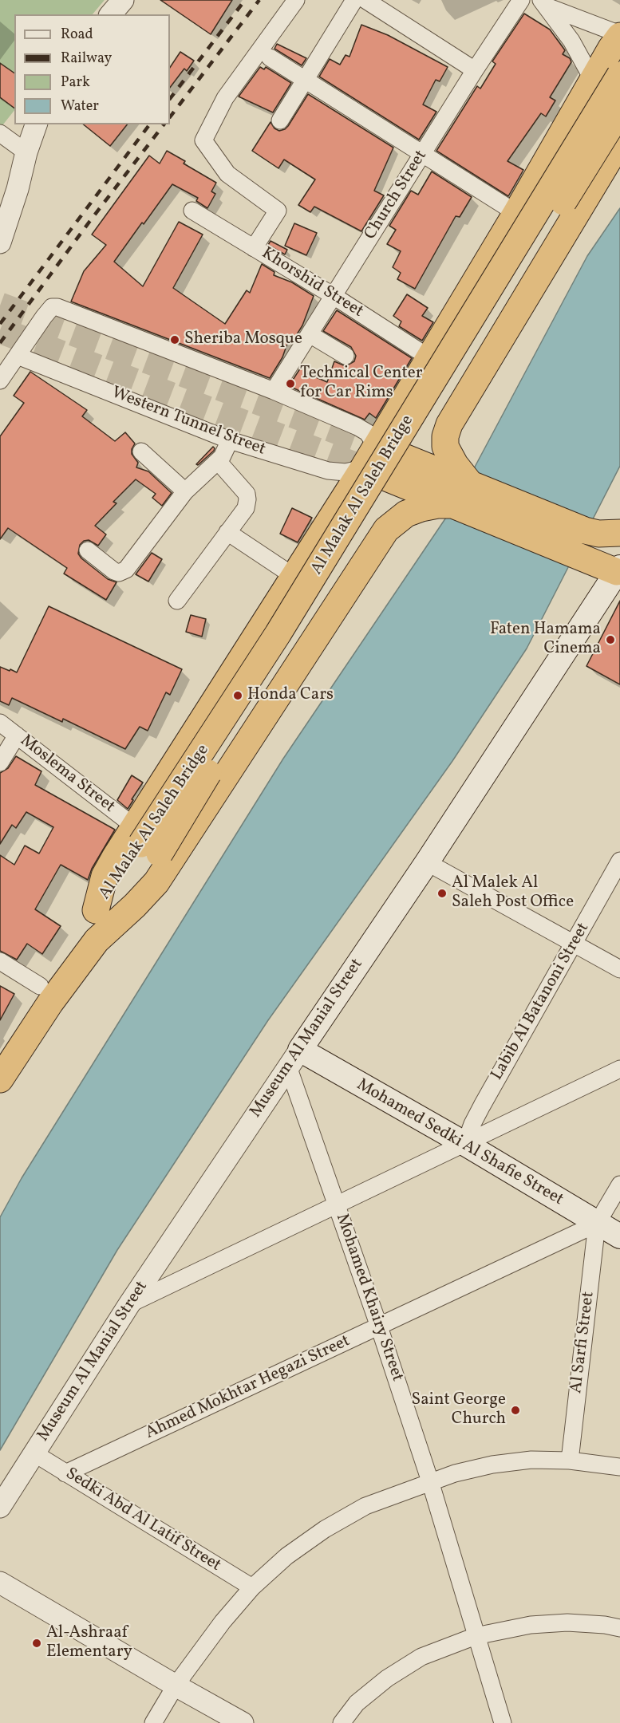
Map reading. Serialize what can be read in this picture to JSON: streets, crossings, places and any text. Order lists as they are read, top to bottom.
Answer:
{
  "streets": {
    "highway": ["Al Malak Al Saleh Bridge"],
    "main road": ["Museum Al Manial Street", "Mohamed Sedki Al Shafie Street"],
    "street": [
      "Church Street",
      "Khorshid Street",
      "Western Tunnel Street",
      "Moslema Street",
      "Labib Al Batanoni Street",
      "Mohamed Khairy Street",
      "Al Sarfi Street",
      "Ahmed Mokhtar Hegazi Street",
      "Sedki Abd Al Latif Street"
    ]
  },
  "crossings": [
    ["Church Street", "Khorshid Street"],
    ["Labib Al Batanoni Street", "Mohamed Sedki Al Shafie Street"],
    ["Museum Al Manial Street", "Mohamed Sedki Al Shafie Street"],
    ["Museum Al Manial Street", "Mohamed Khairy Street"],
    ["Museum Al Manial Street", "Sedki Abd Al Latif Street"],
    ["Mohamed Sedki Al Shafie Street", "Mohamed Khairy Street"],
    ["Mohamed Sedki Al Shafie Street", "Al Sarfi Street"],
    ["Mohamed Sedki Al Shafie Street", "Ahmed Mokhtar Hegazi Street"],
    ["Mohamed Khairy Street", "Ahmed Mokhtar Hegazi Street"],
    ["Al Sarfi Street", "Ahmed Mokhtar Hegazi Street"],
    ["Ahmed Mokhtar Hegazi Street", "Sedki Abd Al Latif Street"]
  ],
  "places": [
    "Sheriba Mosque",
    "Technical Center for Car Rims",
    "Faten Hamama Cinema",
    "Honda Cars",
    "Al Malek Al Saleh Post Office",
    "Saint George Church",
    "Al-Ashraaf Elementary"
  ],
  "legend": [
    "Road",
    "Railway",
    "Park",
    "Water"
  ]
}
